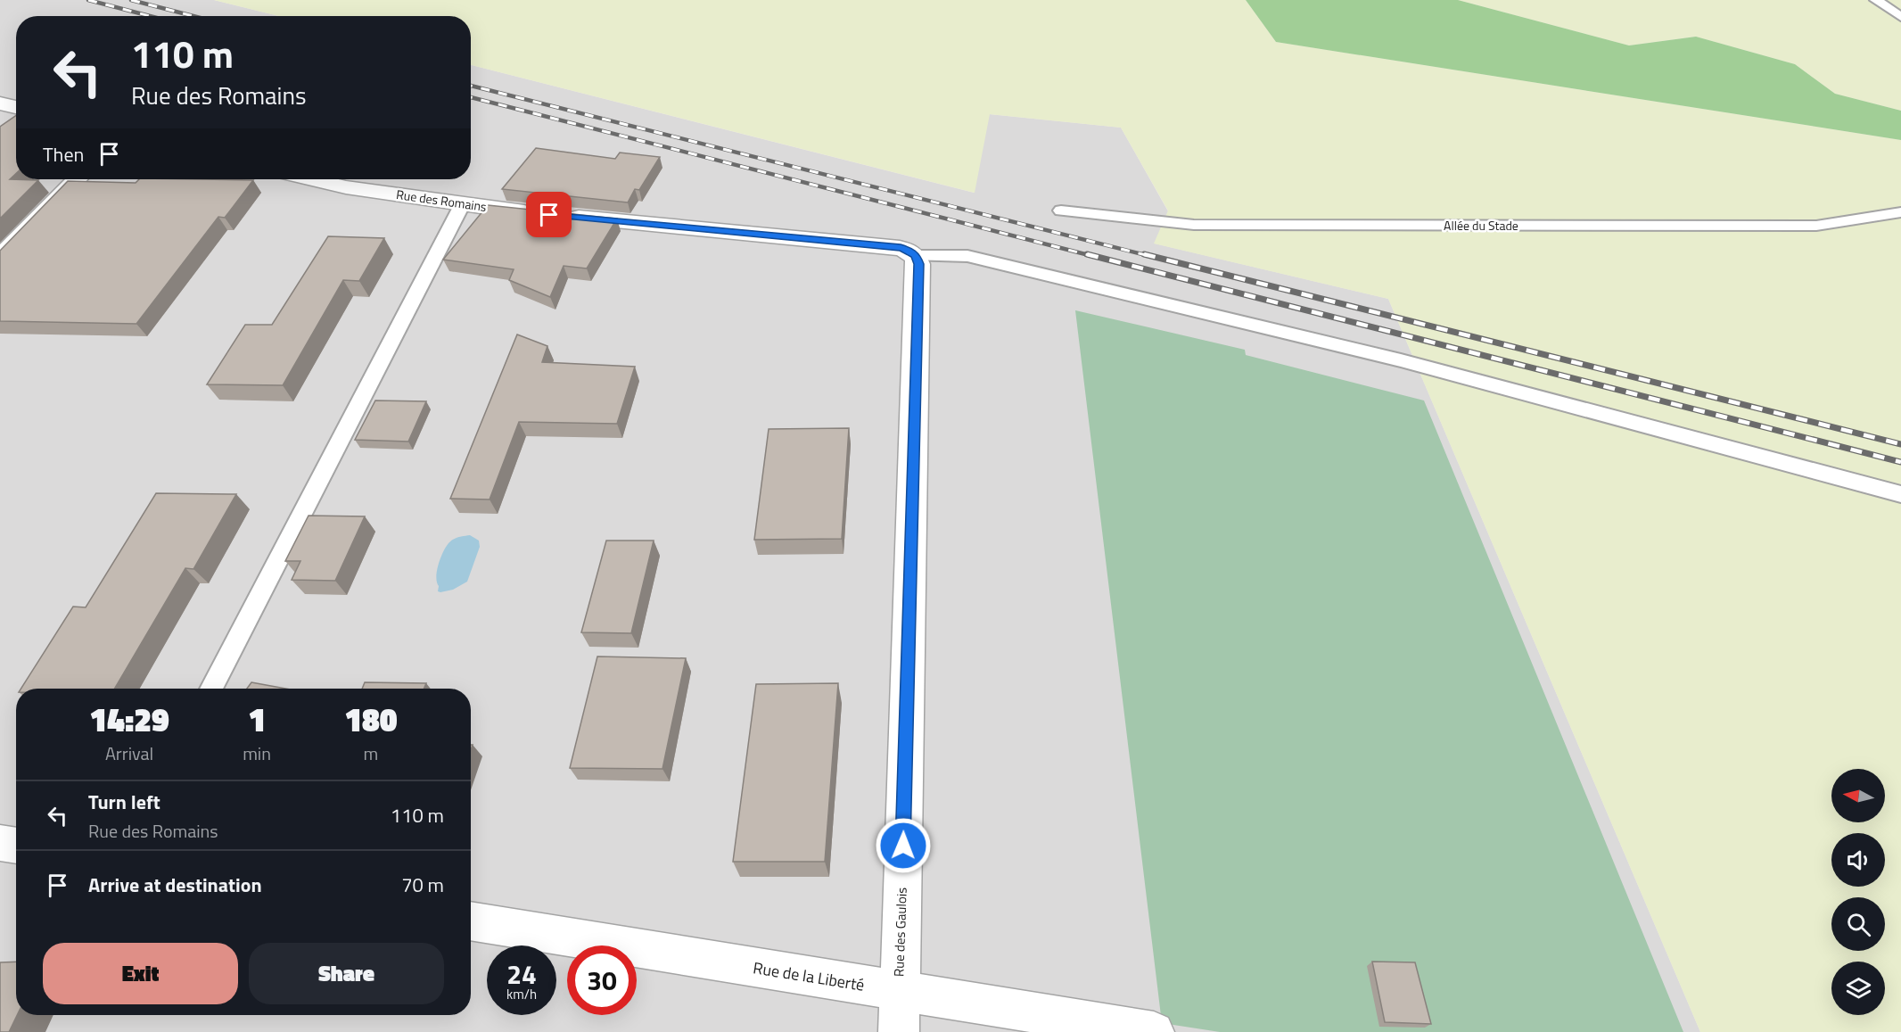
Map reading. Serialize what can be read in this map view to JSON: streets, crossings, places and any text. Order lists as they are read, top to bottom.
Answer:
{
  "streets": {
    "street": ["Rue des Romains", "Rue des Gaulois", "Rue de la Liberté"],
    "lane": ["Allée du Stade"]
  },
  "crossings": [
    ["Rue des Romains", "Rue des Gaulois"],
    ["Rue des Gaulois", "Rue de la Liberté"]
  ],
  "north": "left",
  "page": {
    "turn": ["110 m", "Rue des Romains"],
    "then": "Then",
    "eta": [
      "14:29",
      "Arrival",
      "1",
      "min",
      "180",
      "m"
    ],
    "list": [
      {
        "name": "Turn left",
        "note": "Rue des Romains",
        "value": "110 m"
      },
      {
        "name": "Arrive at destination",
        "value": "70 m"
      }
    ],
    "buttons": ["Exit", "Share"],
    "speed": "24 km/h",
    "limit": "30"
  }
}
